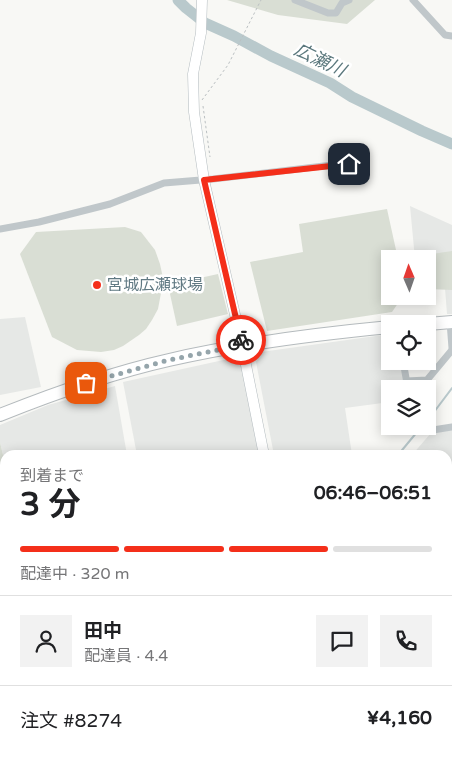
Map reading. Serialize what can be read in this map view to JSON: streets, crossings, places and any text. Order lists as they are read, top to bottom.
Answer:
{
  "water": ["広瀬川"],
  "places": ["宮城広瀬球場"],
  "north": "top",
  "page": {
    "heading": ["3 分", "到着まで", "06:46–06:51"],
    "panel": [
      "田中",
      "配達員 · 4.4",
      "注文 #8274",
      "¥4,160"
    ],
    "bar": "配達中 · 320 m"
  }
}
